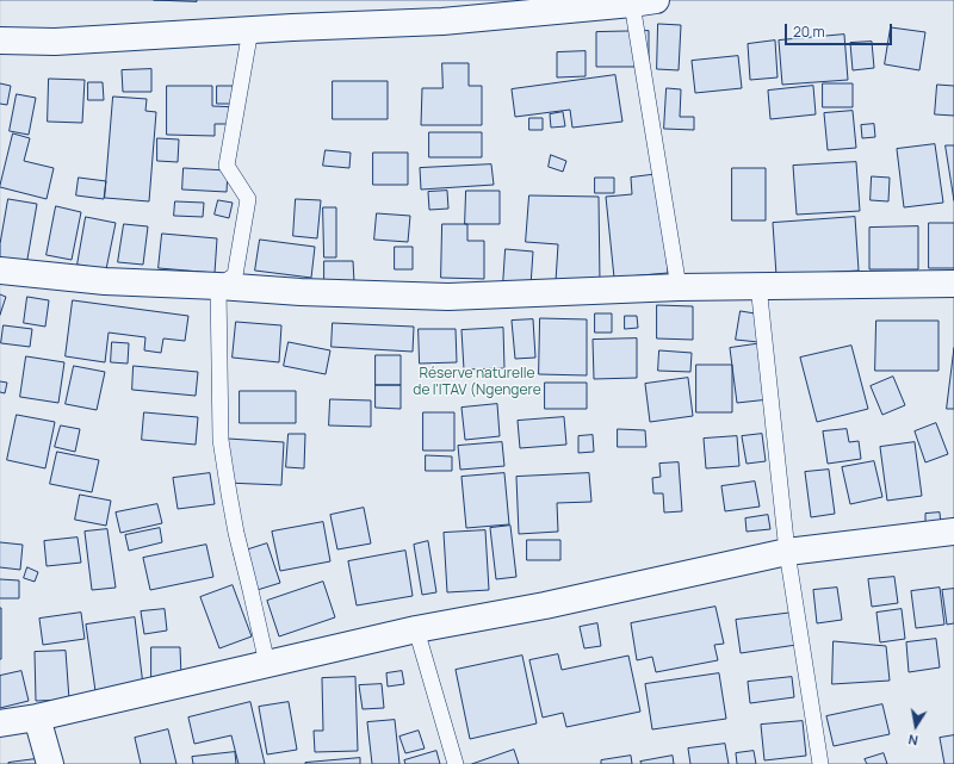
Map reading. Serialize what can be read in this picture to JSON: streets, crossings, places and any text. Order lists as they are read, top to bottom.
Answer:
{
  "parks": ["Réserve naturelle de l'ITAV (Ngengere"],
  "scale_bar": "20 m",
  "north": "bottom"
}
